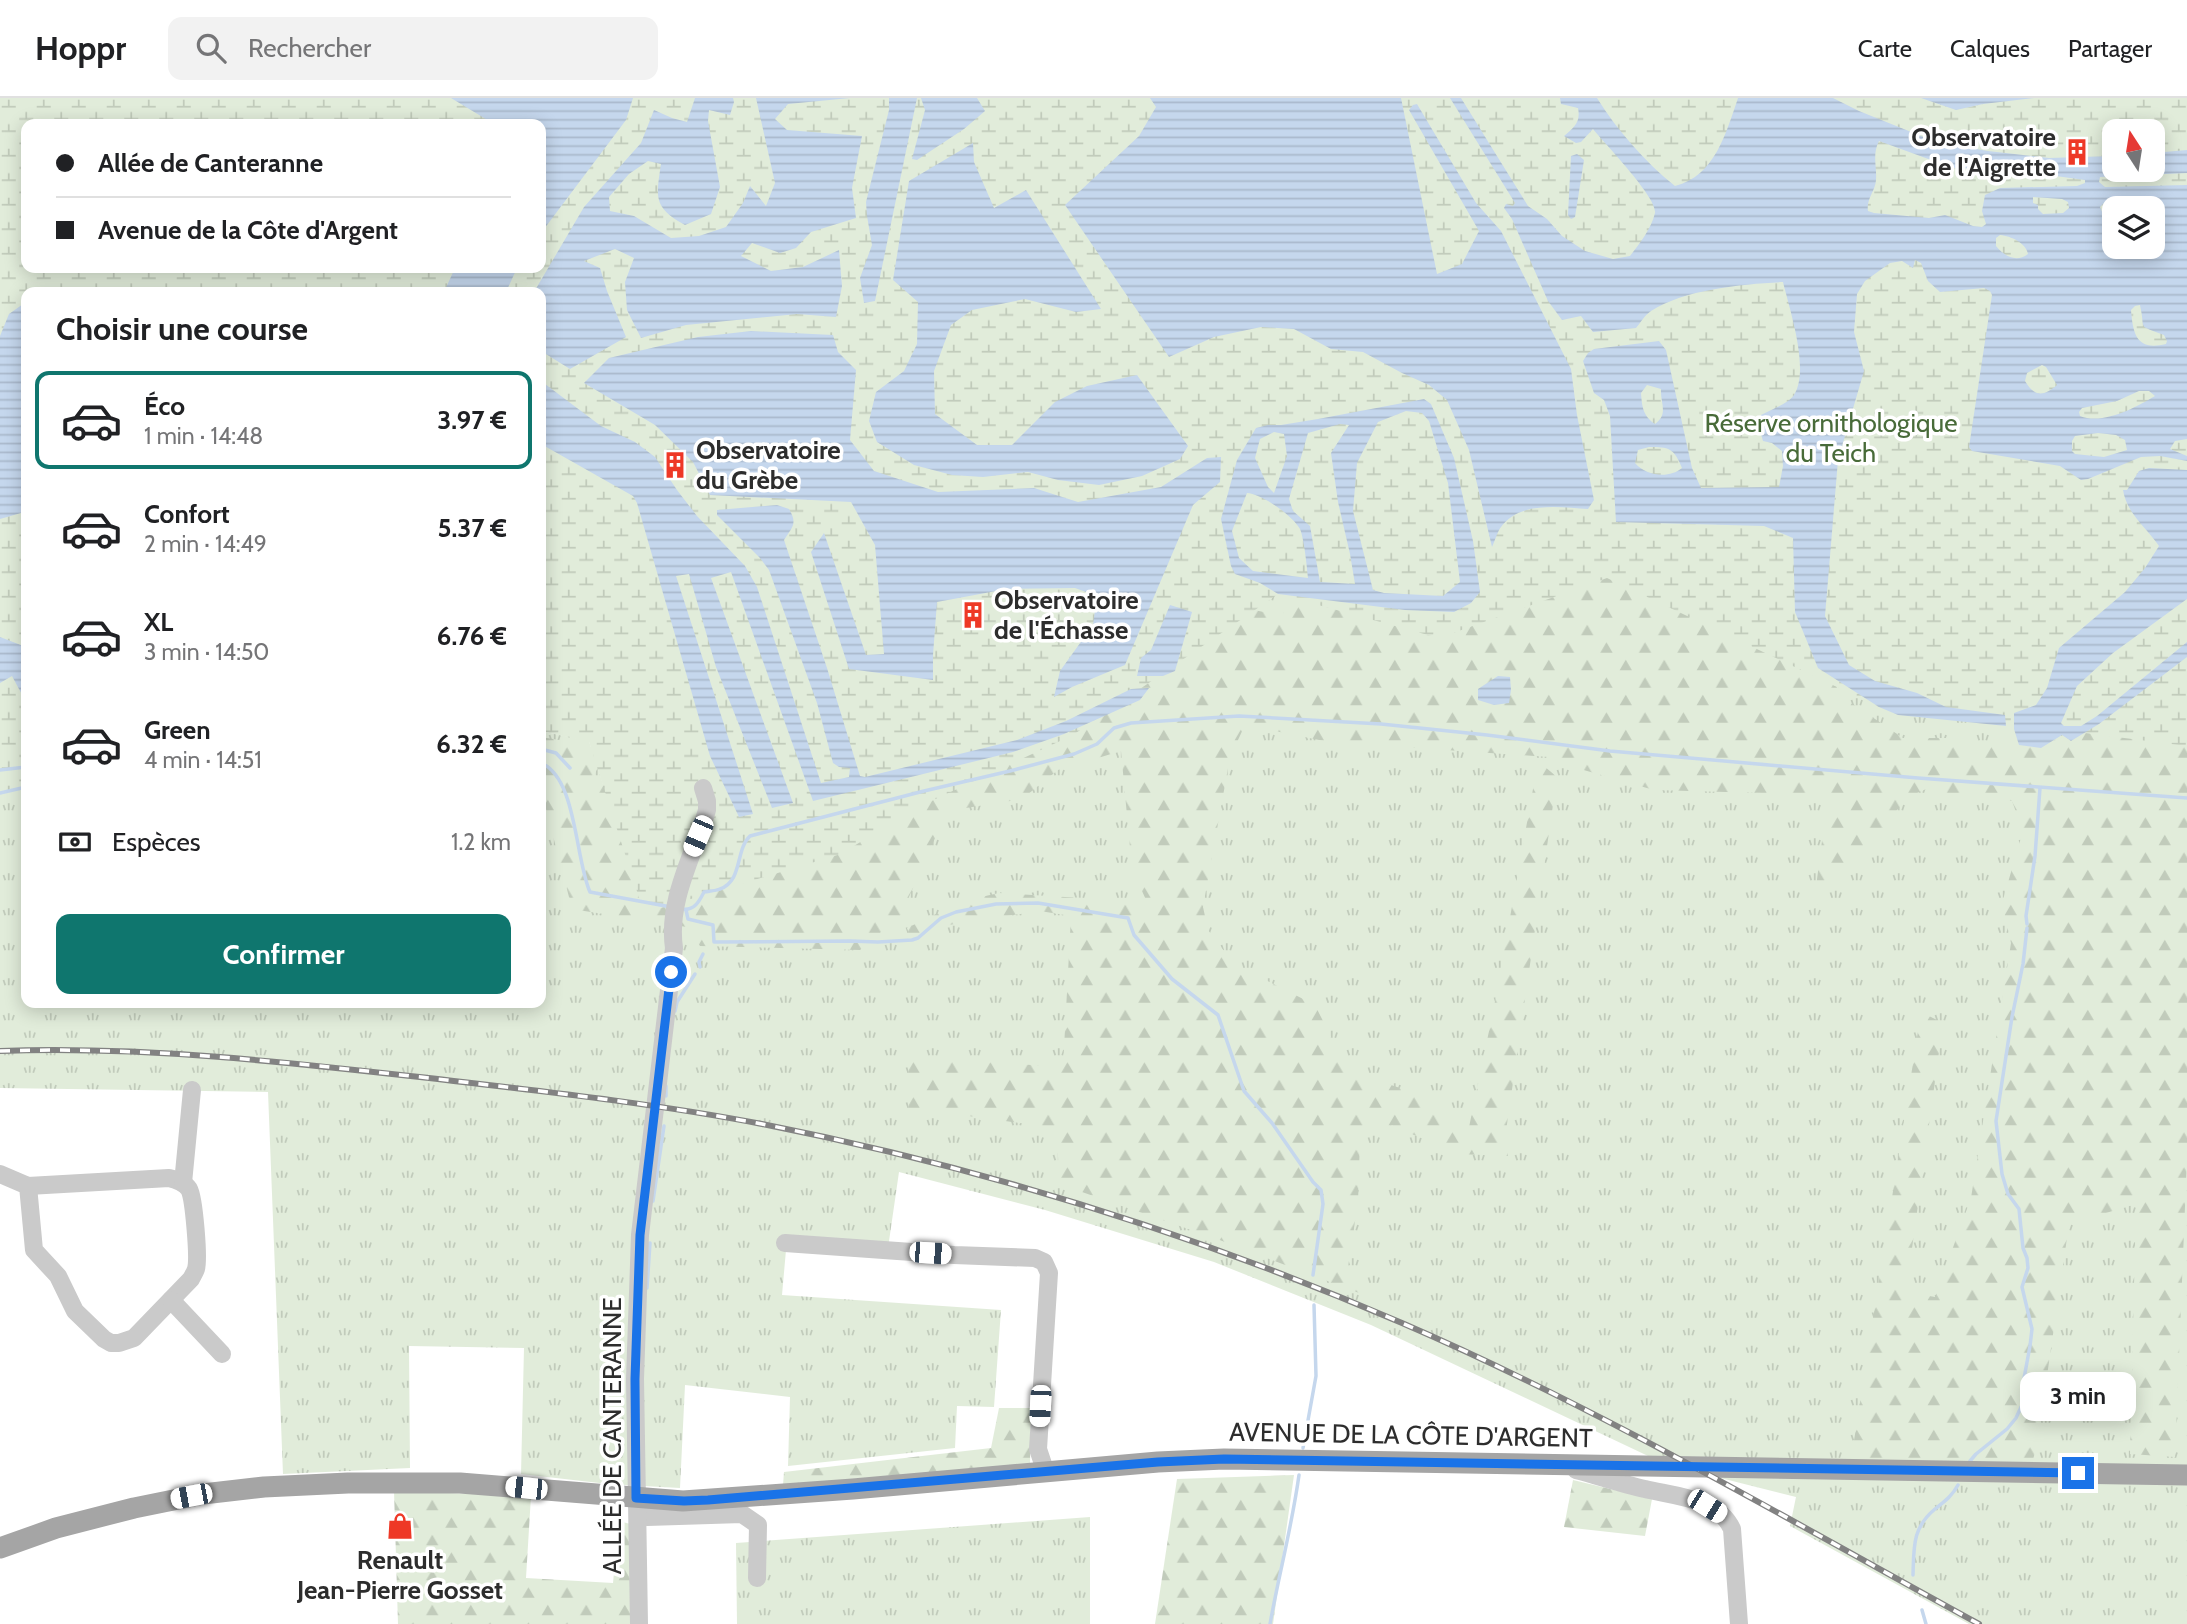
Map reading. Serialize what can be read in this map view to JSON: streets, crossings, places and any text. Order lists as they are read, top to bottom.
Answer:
{
  "streets": {
    "main road": ["AVENUE DE LA CÔTE D'ARGENT"],
    "street": ["ALLÉE DE CANTERANNE"]
  },
  "crossings": [
    ["AVENUE DE LA CÔTE D'ARGENT", "ALLÉE DE CANTERANNE"]
  ],
  "parks": ["Réserve ornithologique du Teich"],
  "places": {
    "building": ["Observatoire de l'Aigrette", "Observatoire du Grèbe", "Observatoire de l'Échasse"],
    "shop": ["Renault Jean-Pierre Gosset"]
  },
  "north": "top",
  "page": {
    "header": "Hoppr",
    "search": "Rechercher",
    "nav": ["Carte", "Calques", "Partager"],
    "banner": ["Allée de Canteranne", "Avenue de la Côte d'Argent"],
    "heading": "Choisir une course",
    "list": [
      {
        "name": "Éco",
        "note": "1 min · 14:48",
        "value": "3.97 €"
      },
      {
        "name": "Confort",
        "note": "2 min · 14:49",
        "value": "5.37 €"
      },
      {
        "name": "XL",
        "note": "3 min · 14:50",
        "value": "6.76 €"
      },
      {
        "name": "Green",
        "note": "4 min · 14:51",
        "value": "6.32 €"
      }
    ],
    "pay": ["Espèces", "1.2 km"],
    "buttons": "Confirmer",
    "bubble": "3 min"
  }
}
